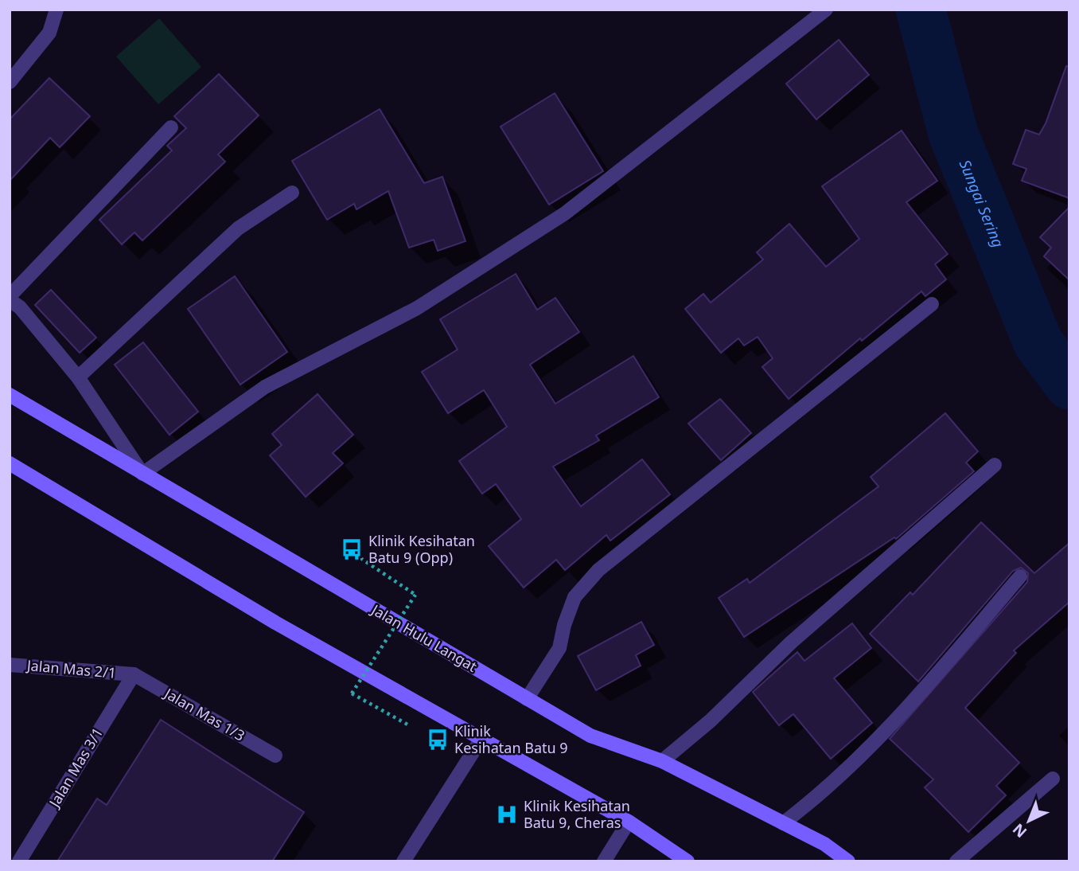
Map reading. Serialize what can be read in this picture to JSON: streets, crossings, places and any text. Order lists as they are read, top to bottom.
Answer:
{
  "streets": {
    "main road": ["Jalan Hulu Langat"],
    "street": ["Jalan Mas 2/1", "Jalan Mas 1/3", "Jalan Mas 3/1"]
  },
  "crossings": [
    ["Jalan Mas 2/1", "Jalan Mas 1/3"],
    ["Jalan Mas 2/1", "Jalan Mas 3/1"],
    ["Jalan Mas 1/3", "Jalan Mas 3/1"]
  ],
  "water": ["Sungai Sering"],
  "places": {
    "bus stop": ["Klinik Kesihatan Batu 9 (Opp)", "Klinik Kesihatan Batu 9"],
    "hospital": ["Klinik Kesihatan Batu 9, Cheras"]
  },
  "north": "bottom left"
}
